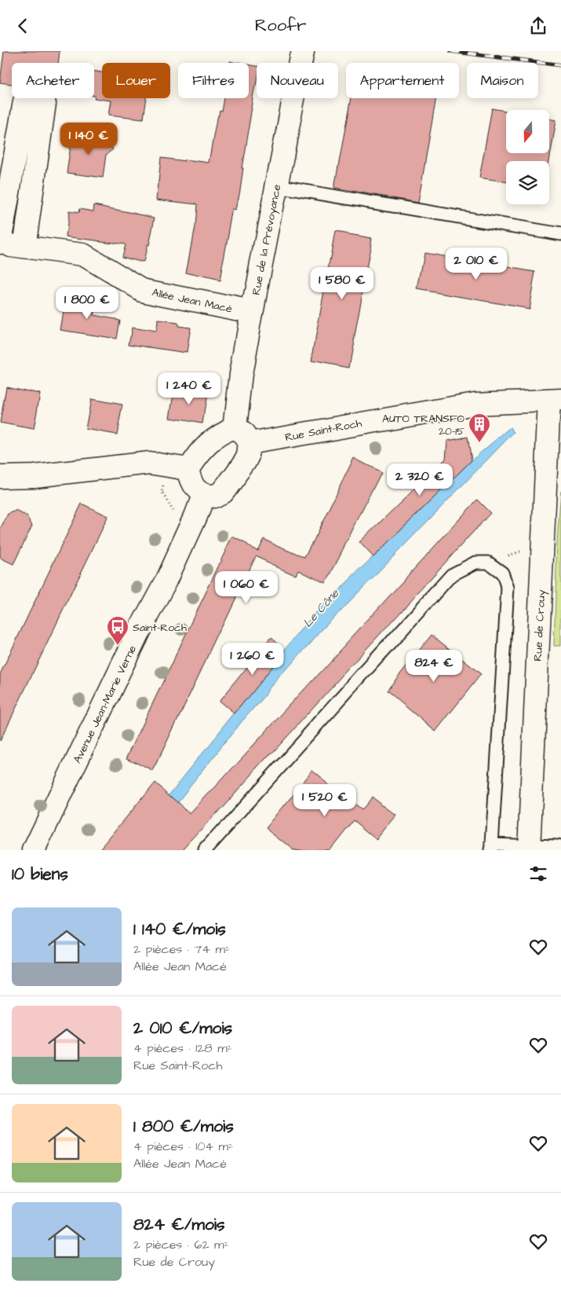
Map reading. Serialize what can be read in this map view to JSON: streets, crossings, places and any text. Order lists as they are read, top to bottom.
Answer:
{
  "streets": {
    "street": [
      "Rue de la Prévoyance",
      "Allée Jean Macé",
      "Rue Saint-Roch",
      "Rue de Crouy",
      "Avenue Jean-Marie Verne"
    ]
  },
  "crossings": [
    ["Rue de la Prévoyance", "Allée Jean Macé"],
    ["Rue de la Prévoyance", "Rue Saint-Roch"],
    ["Rue de la Prévoyance", "Avenue Jean-Marie Verne"],
    ["Rue Saint-Roch", "Rue de Crouy"],
    ["Rue Saint-Roch", "Avenue Jean-Marie Verne"]
  ],
  "water": ["Le Cône"],
  "places": {
    "building": ["AUTO TRANSFO 20-15"],
    "bus stop": ["Saint-Roch"]
  },
  "north": "bottom",
  "page": {
    "header": "Roofr",
    "chip": [
      "Acheter",
      "Louer",
      "Filtres",
      "Nouveau",
      "Appartement",
      "Maison"
    ],
    "price": [
      "1 140 €",
      "2 010 €",
      "1 580 €",
      "1 800 €",
      "1 240 €",
      "2 320 €",
      "1 060 €",
      "1 260 €",
      "824 €",
      "1 520 €"
    ],
    "heading": "10 biens",
    "list": [
      {
        "name": "1 140 €/mois",
        "note": "2 pièces · 74 m² · Allée Jean Macé"
      },
      {
        "name": "2 010 €/mois",
        "note": "4 pièces · 128 m² · Rue Saint-Roch"
      },
      {
        "name": "1 800 €/mois",
        "note": "4 pièces · 104 m² · Allée Jean Macé"
      },
      {
        "name": "824 €/mois",
        "note": "2 pièces · 62 m² · Rue de Crouy"
      }
    ]
  }
}
